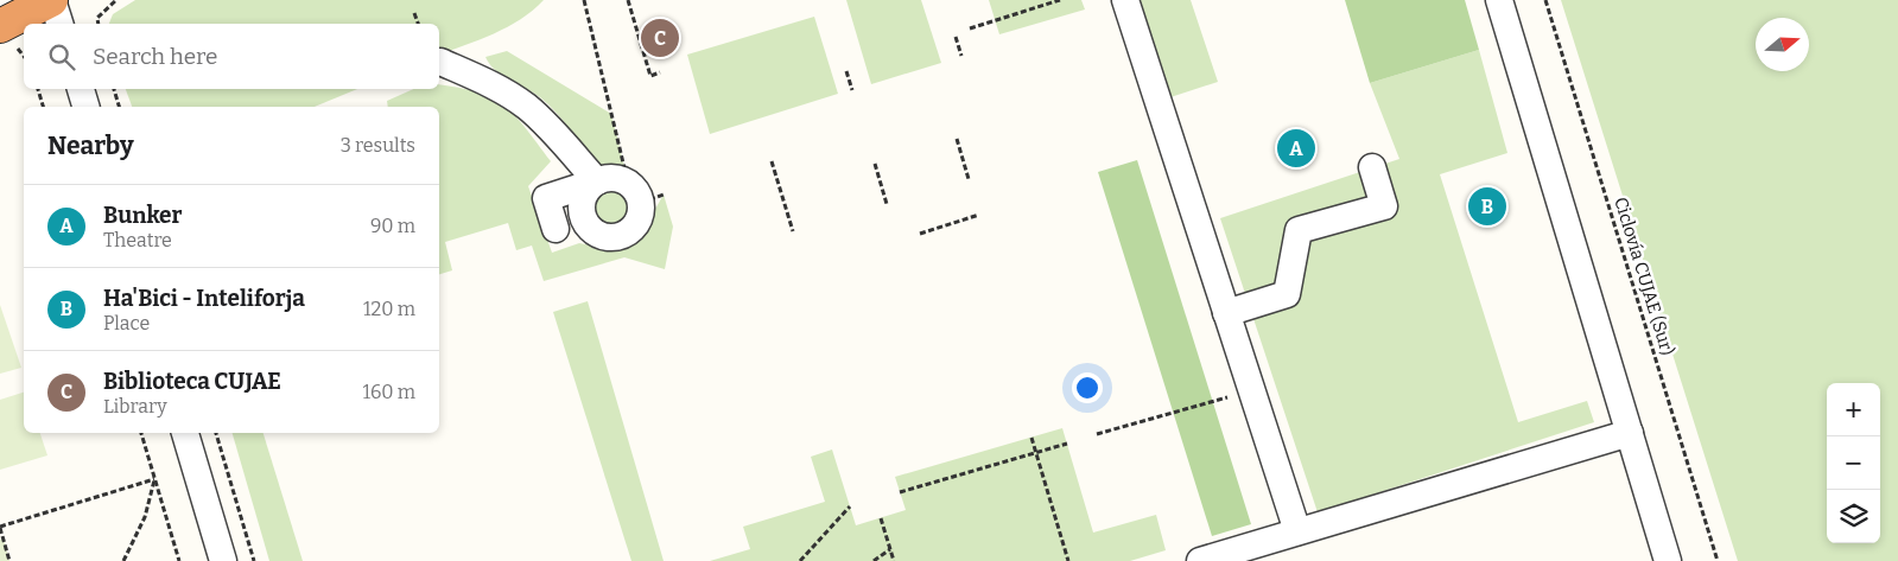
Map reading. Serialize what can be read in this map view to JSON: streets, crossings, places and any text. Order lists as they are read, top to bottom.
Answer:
{
  "streets": {
    "path": ["Ciclovía CUJAE (Sur)"]
  },
  "north": "right",
  "page": {
    "pins": ["C", "A", "B"],
    "search": "Search here",
    "heading": ["Nearby", "3 results"],
    "list": [
      {
        "mark": "A",
        "name": "Bunker",
        "note": "Theatre",
        "value": "90 m"
      },
      {
        "mark": "B",
        "name": "Ha'Bici - Inteliforja",
        "note": "Place",
        "value": "120 m"
      },
      {
        "mark": "C",
        "name": "Biblioteca CUJAE",
        "note": "Library",
        "value": "160 m"
      }
    ],
    "map_buttons": ["+", "−"]
  }
}
